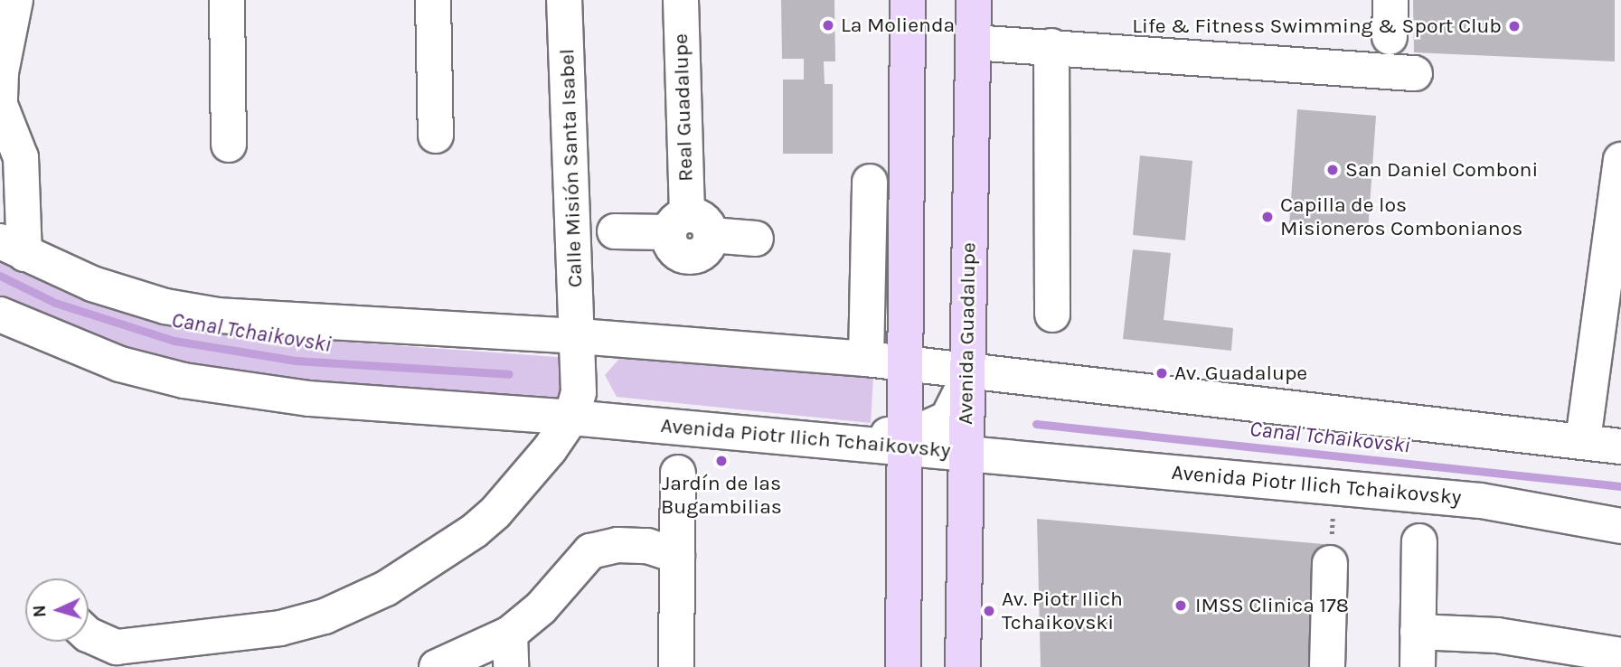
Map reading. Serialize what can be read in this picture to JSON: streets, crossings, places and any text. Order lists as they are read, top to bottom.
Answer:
{
  "streets": {
    "main road": ["Avenida Guadalupe"],
    "street": ["Real Guadalupe", "Calle Misión Santa Isabel", "Avenida Piotr Ilich Tchaikovsky"]
  },
  "crossings": [
    ["Calle Misión Santa Isabel", "Avenida Piotr Ilich Tchaikovsky"],
    ["Avenida Guadalupe", "Avenida Piotr Ilich Tchaikovsky"]
  ],
  "water": ["Canal Tchaikovski"],
  "places": [
    "La Molienda",
    "Life & Fitness Swimming & Sport Club",
    "San Daniel Comboni",
    "Capilla de los Misioneros Combonianos",
    "Av. Guadalupe",
    "Jardín de las Bugambilias",
    "IMSS Clinica 178",
    "Av. Piotr Ilich Tchaikovski"
  ],
  "north": "left"
}
